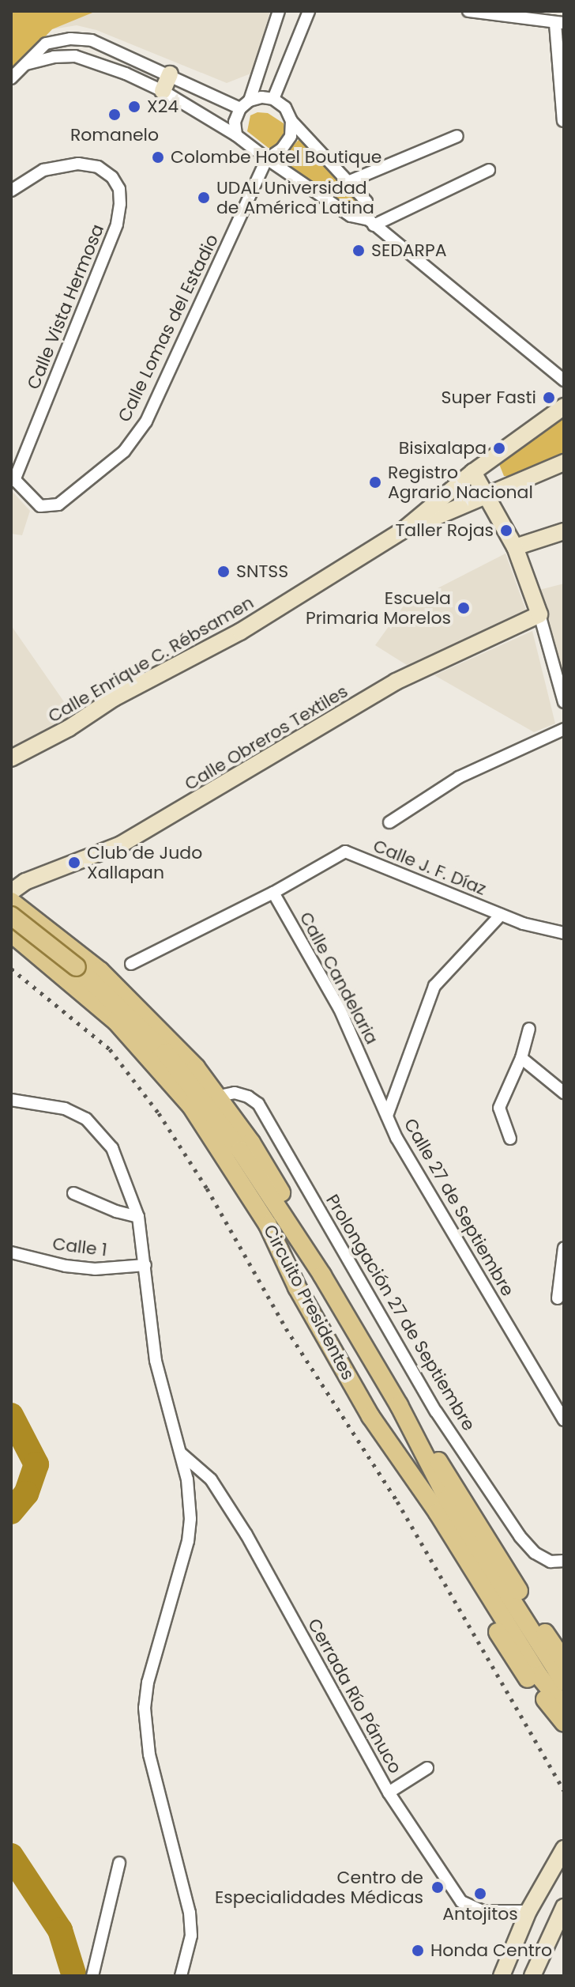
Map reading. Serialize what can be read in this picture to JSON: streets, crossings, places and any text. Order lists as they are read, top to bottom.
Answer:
{
  "streets": {
    "main road": ["Calle Enrique C. Rébsamen", "Calle Obreros Textiles", "Circuito Presidentes"],
    "street": [
      "Calle Vista Hermosa",
      "Calle Lomas del Estadio",
      "Calle J. F. Díaz",
      "Calle Candelaria",
      "Calle 27 de Septiembre",
      "Calle 1",
      "Prolongación 27 de Septiembre",
      "Cerrada Río Pánuco"
    ]
  },
  "crossings": [
    ["Calle Vista Hermosa", "Calle Lomas del Estadio"],
    ["Calle J. F. Díaz", "Calle Candelaria"],
    ["Calle J. F. Díaz", "Calle 27 de Septiembre"],
    ["Calle Candelaria", "Calle 27 de Septiembre"]
  ],
  "places": [
    "X24",
    "Romanelo",
    "Colombe Hotel Boutique",
    "UDAL Universidad de América Latina",
    "SEDARPA",
    "Super Fasti",
    "Bisixalapa",
    "Registro Agrario Nacional",
    "Taller Rojas",
    "SNTSS",
    "Escuela Primaria Morelos",
    "Club de Judo Xallapan",
    "Centro de Especialidades Médicas",
    "Antojitos",
    "Honda Centro"
  ]
}
